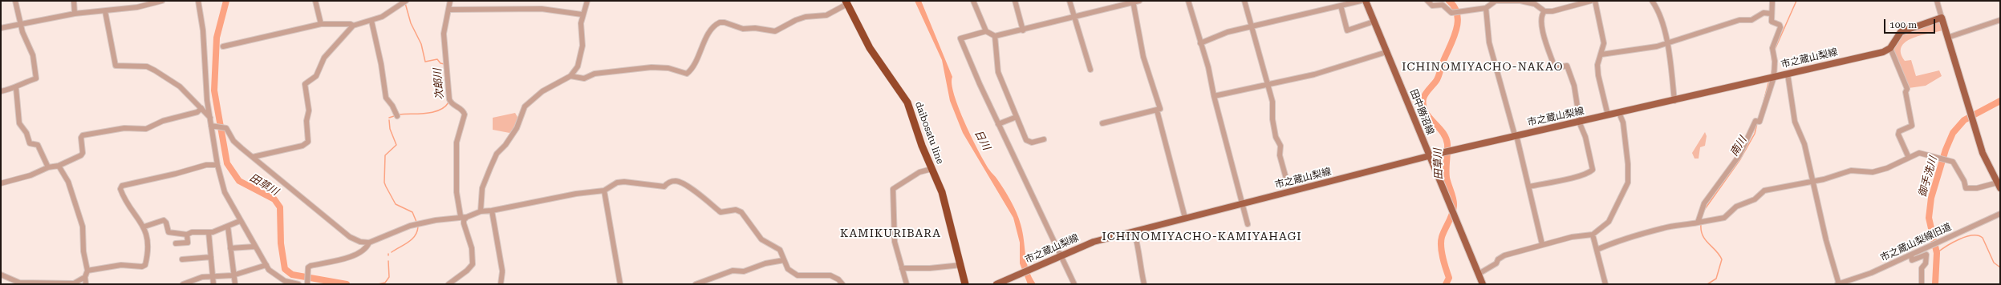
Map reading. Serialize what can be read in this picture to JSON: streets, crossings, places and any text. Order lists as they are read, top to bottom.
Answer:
{
  "streets": {
    "highway": ["daibosatu line"],
    "main road": ["市之蔵山梨線", "田中勝沼線"],
    "street": ["市之蔵山梨線旧道"]
  },
  "crossings": [
    ["市之蔵山梨線", "田中勝沼線"]
  ],
  "districts": ["ICHINOMIYACHO-NAKAO", "KAMIKURIBARA", "ICHINOMIYACHO-KAMIYAHAGI"],
  "water": [
    "次郎川",
    "日川",
    "南川",
    "田草川",
    "御手洗川"
  ],
  "scale_bar": "100 m"
}
